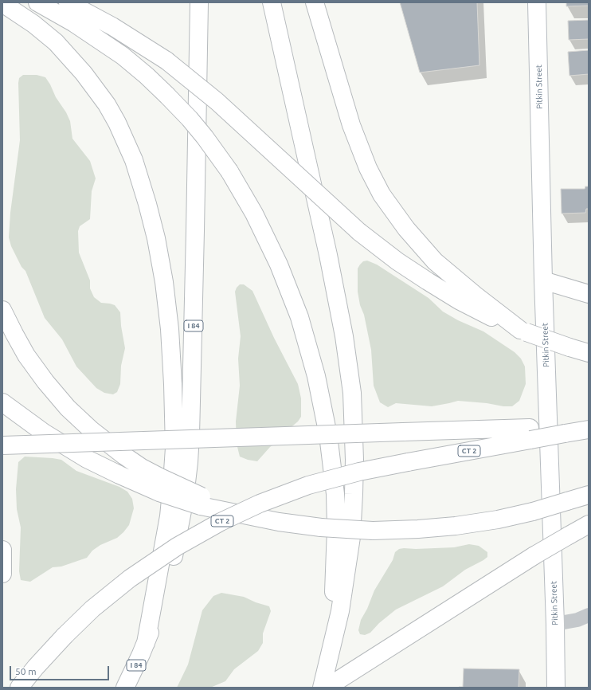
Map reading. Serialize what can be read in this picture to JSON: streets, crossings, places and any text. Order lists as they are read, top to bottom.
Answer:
{
  "streets": {
    "main road": ["Pitkin Street", "I 84", "CT 2"]
  },
  "scale_bar": "50 m"
}
